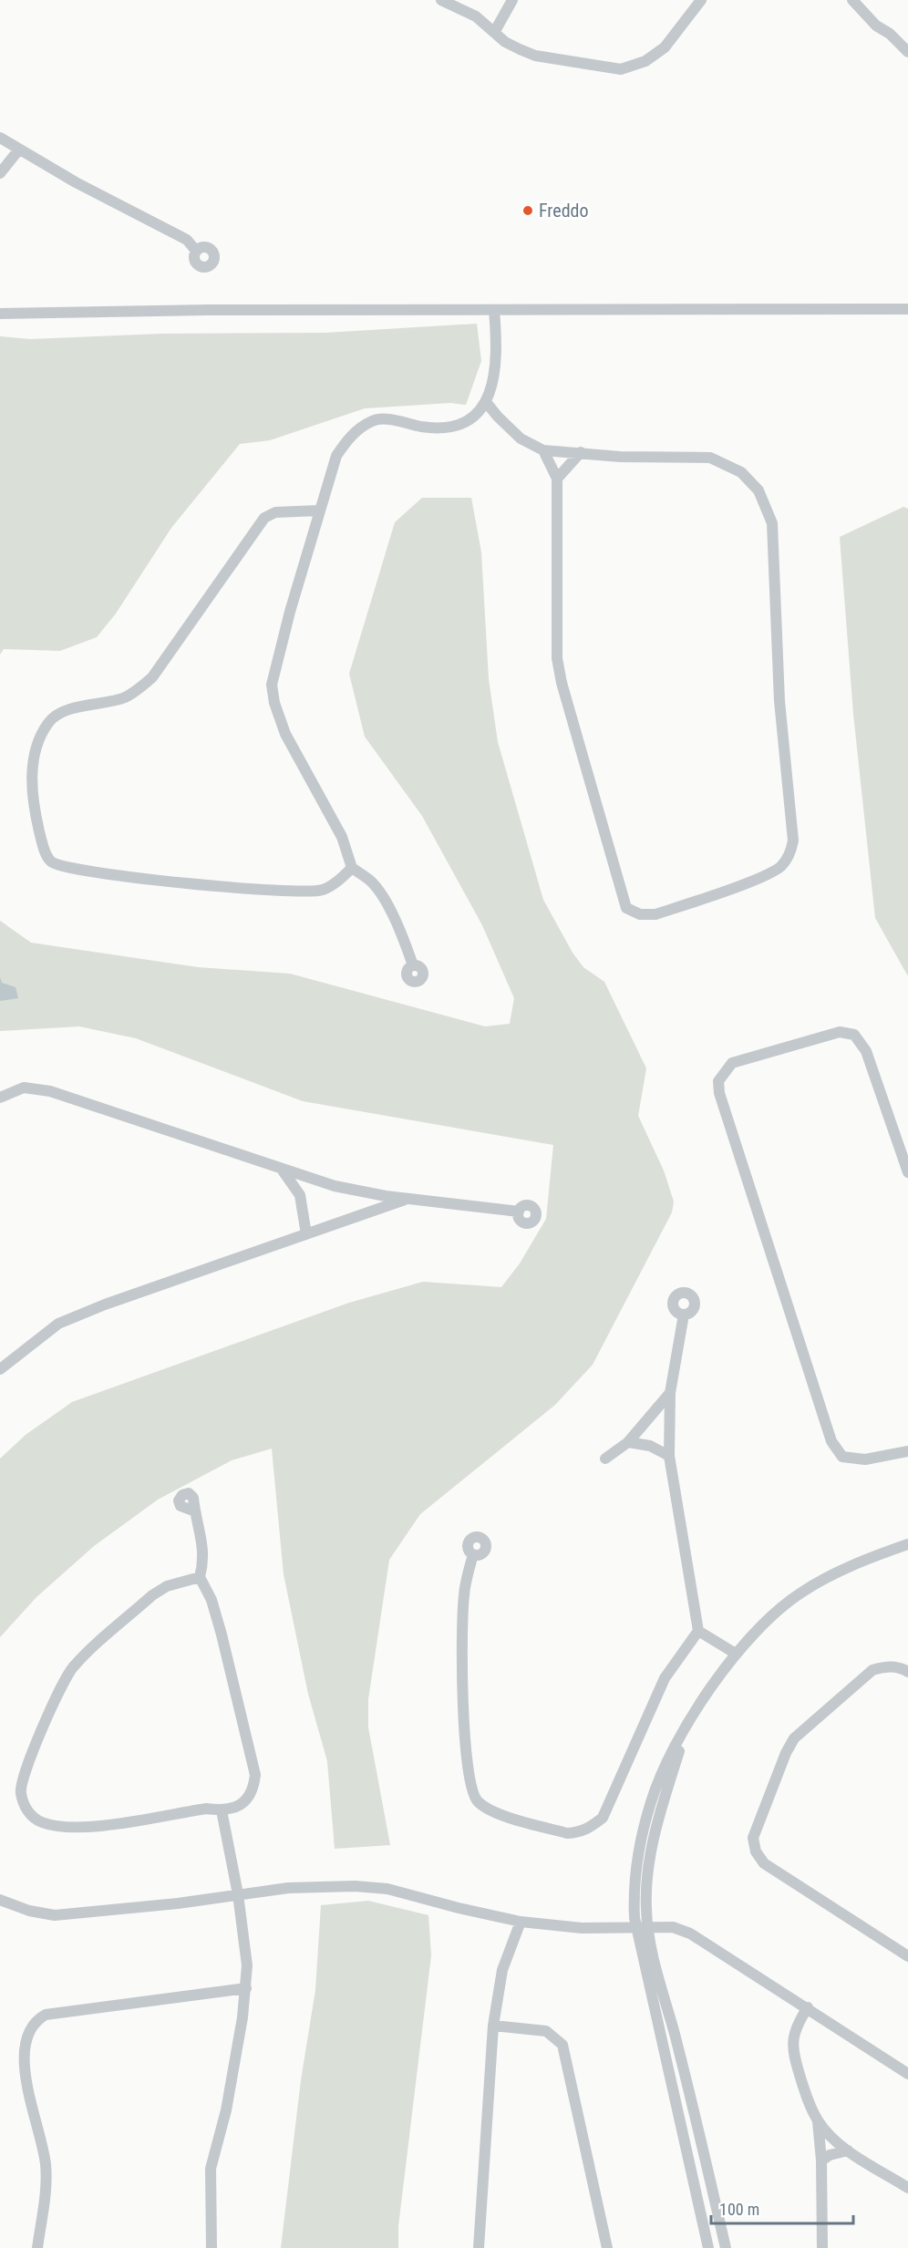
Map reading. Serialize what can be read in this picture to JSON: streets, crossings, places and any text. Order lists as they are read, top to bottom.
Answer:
{
  "places": ["Freddo"],
  "scale_bar": "100 m"
}
